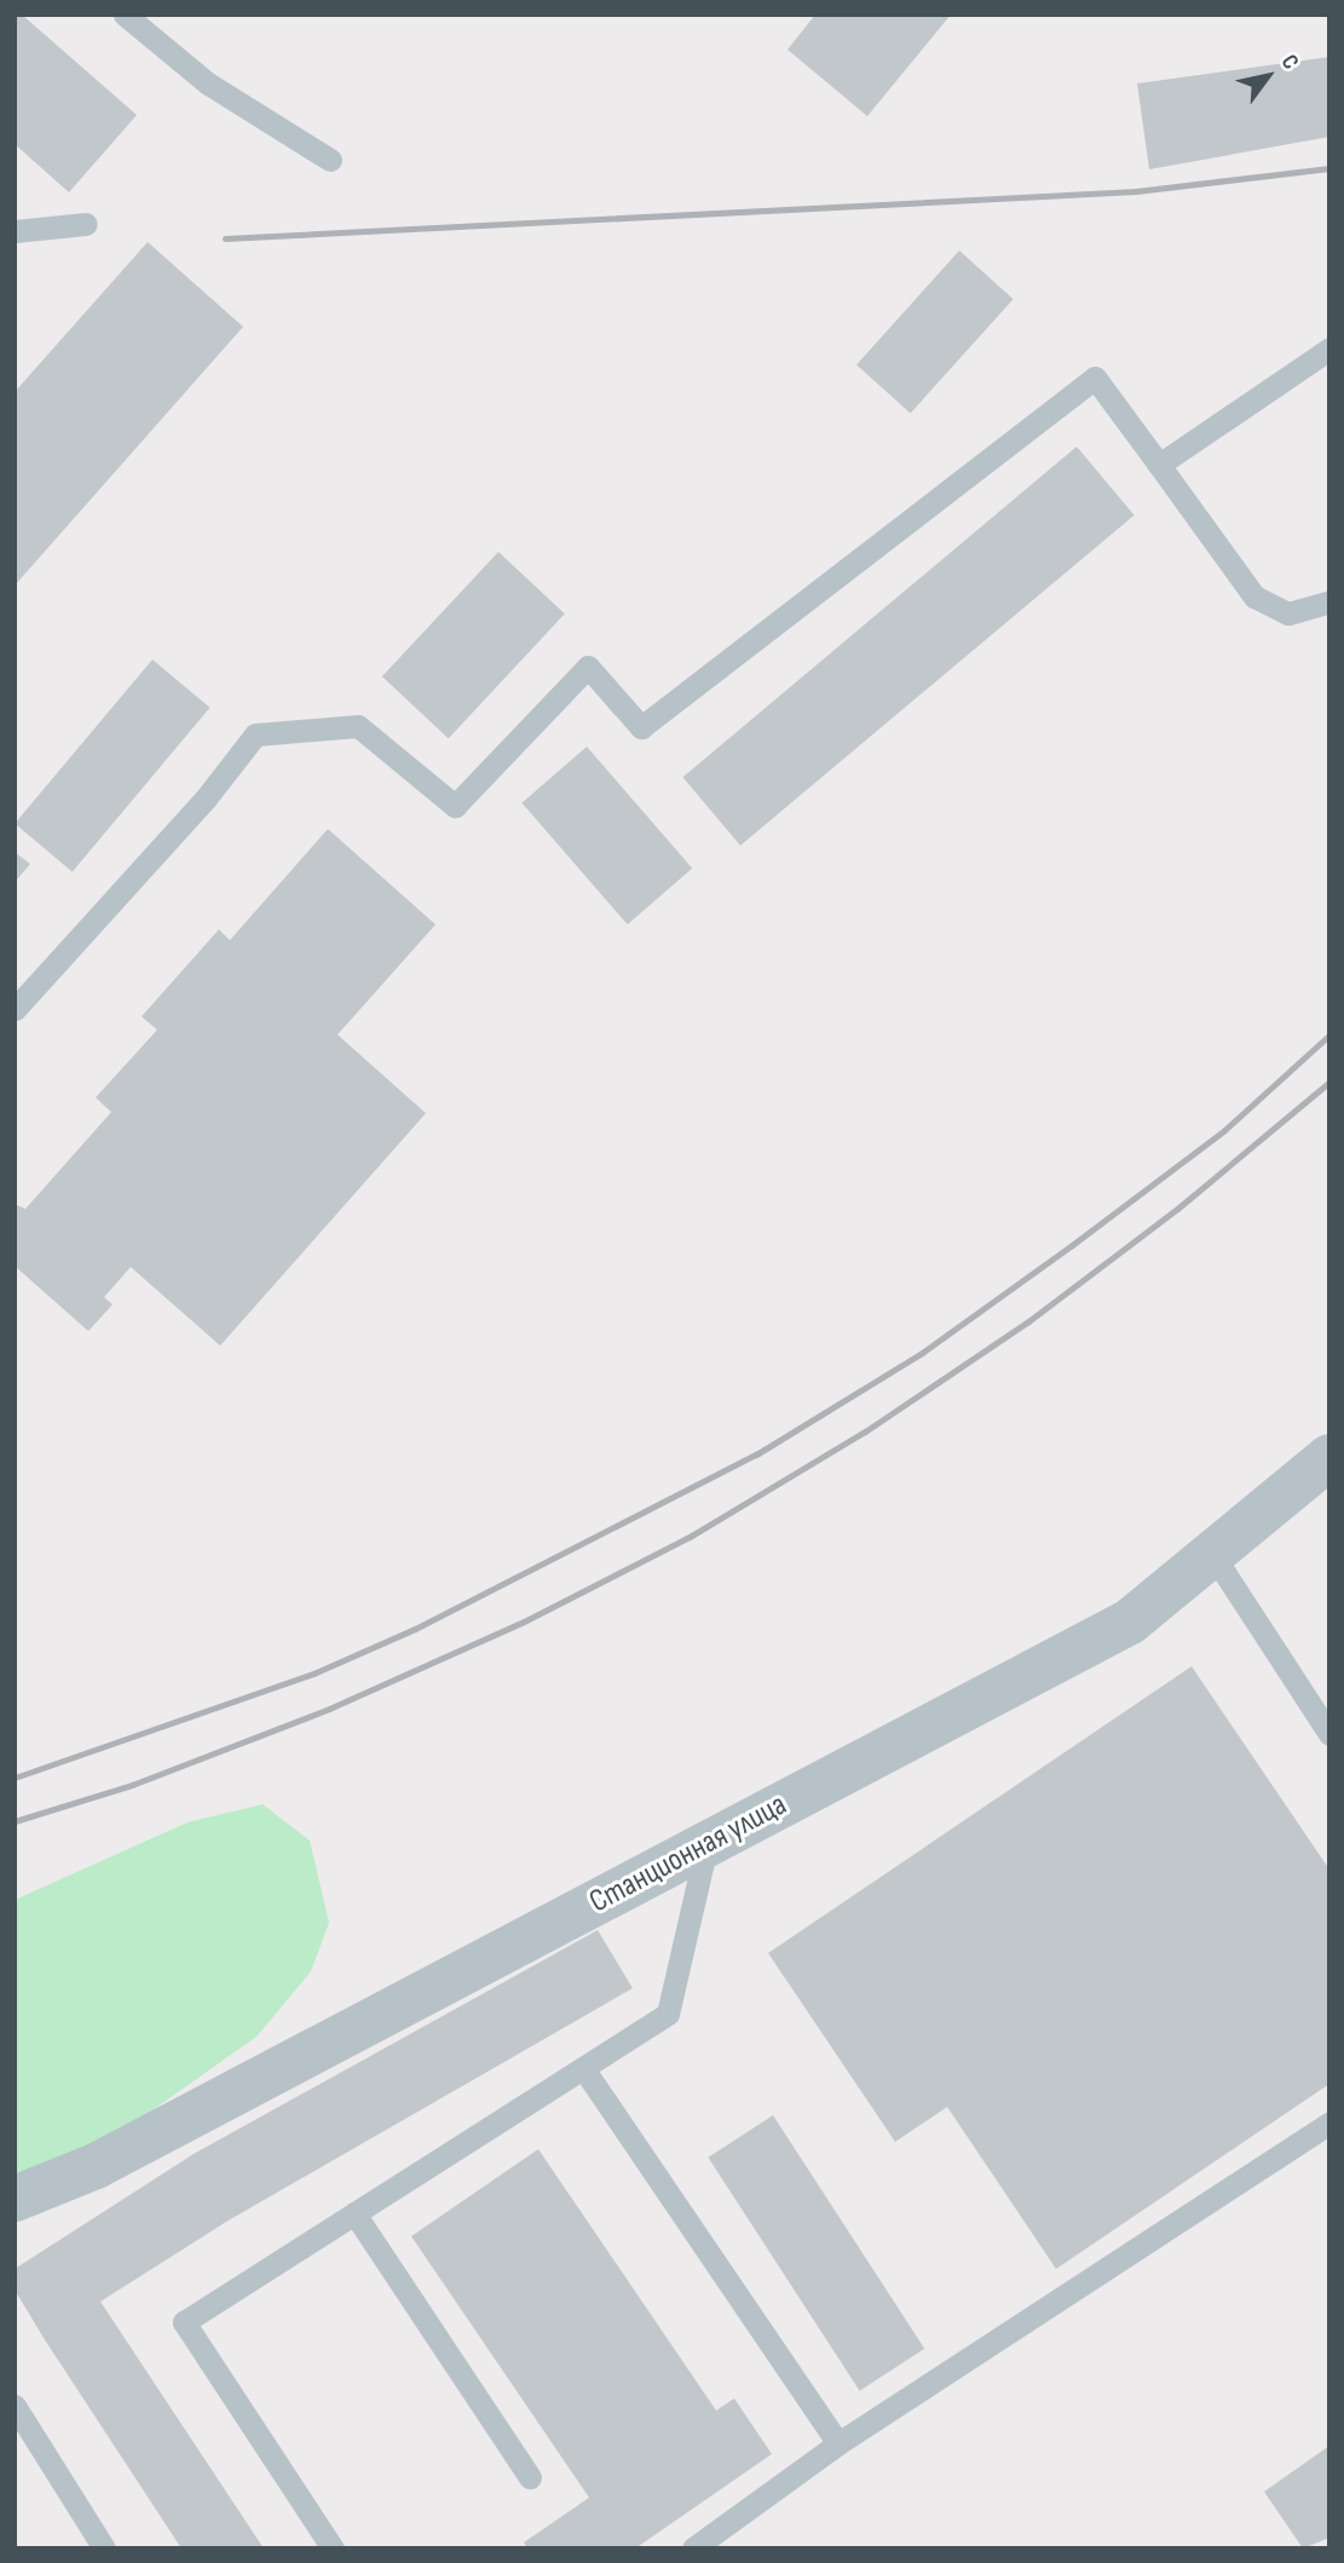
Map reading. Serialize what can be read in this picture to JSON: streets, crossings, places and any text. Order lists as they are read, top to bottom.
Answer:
{
  "streets": {
    "street": ["Станционная улица"]
  },
  "north": "top right"
}
